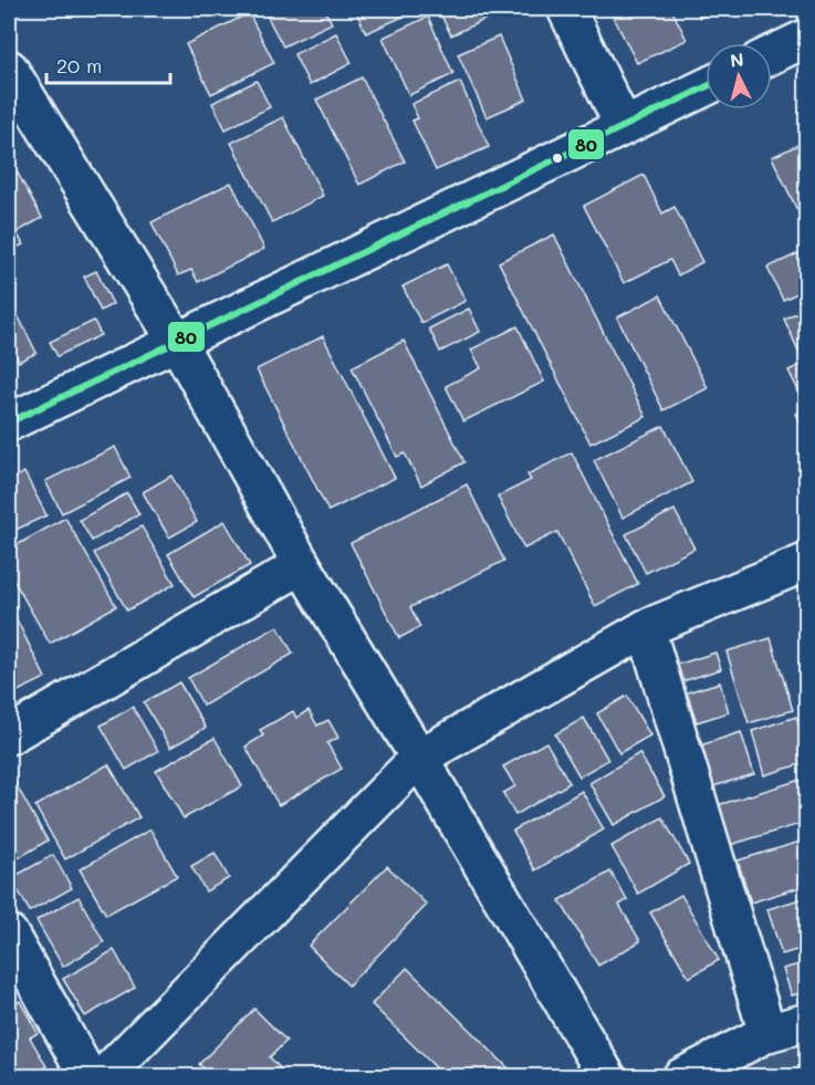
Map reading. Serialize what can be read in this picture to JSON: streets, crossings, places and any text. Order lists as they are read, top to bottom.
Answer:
{
  "lines": ["transit line 80"],
  "scale_bar": "20 m",
  "north": "top"
}
